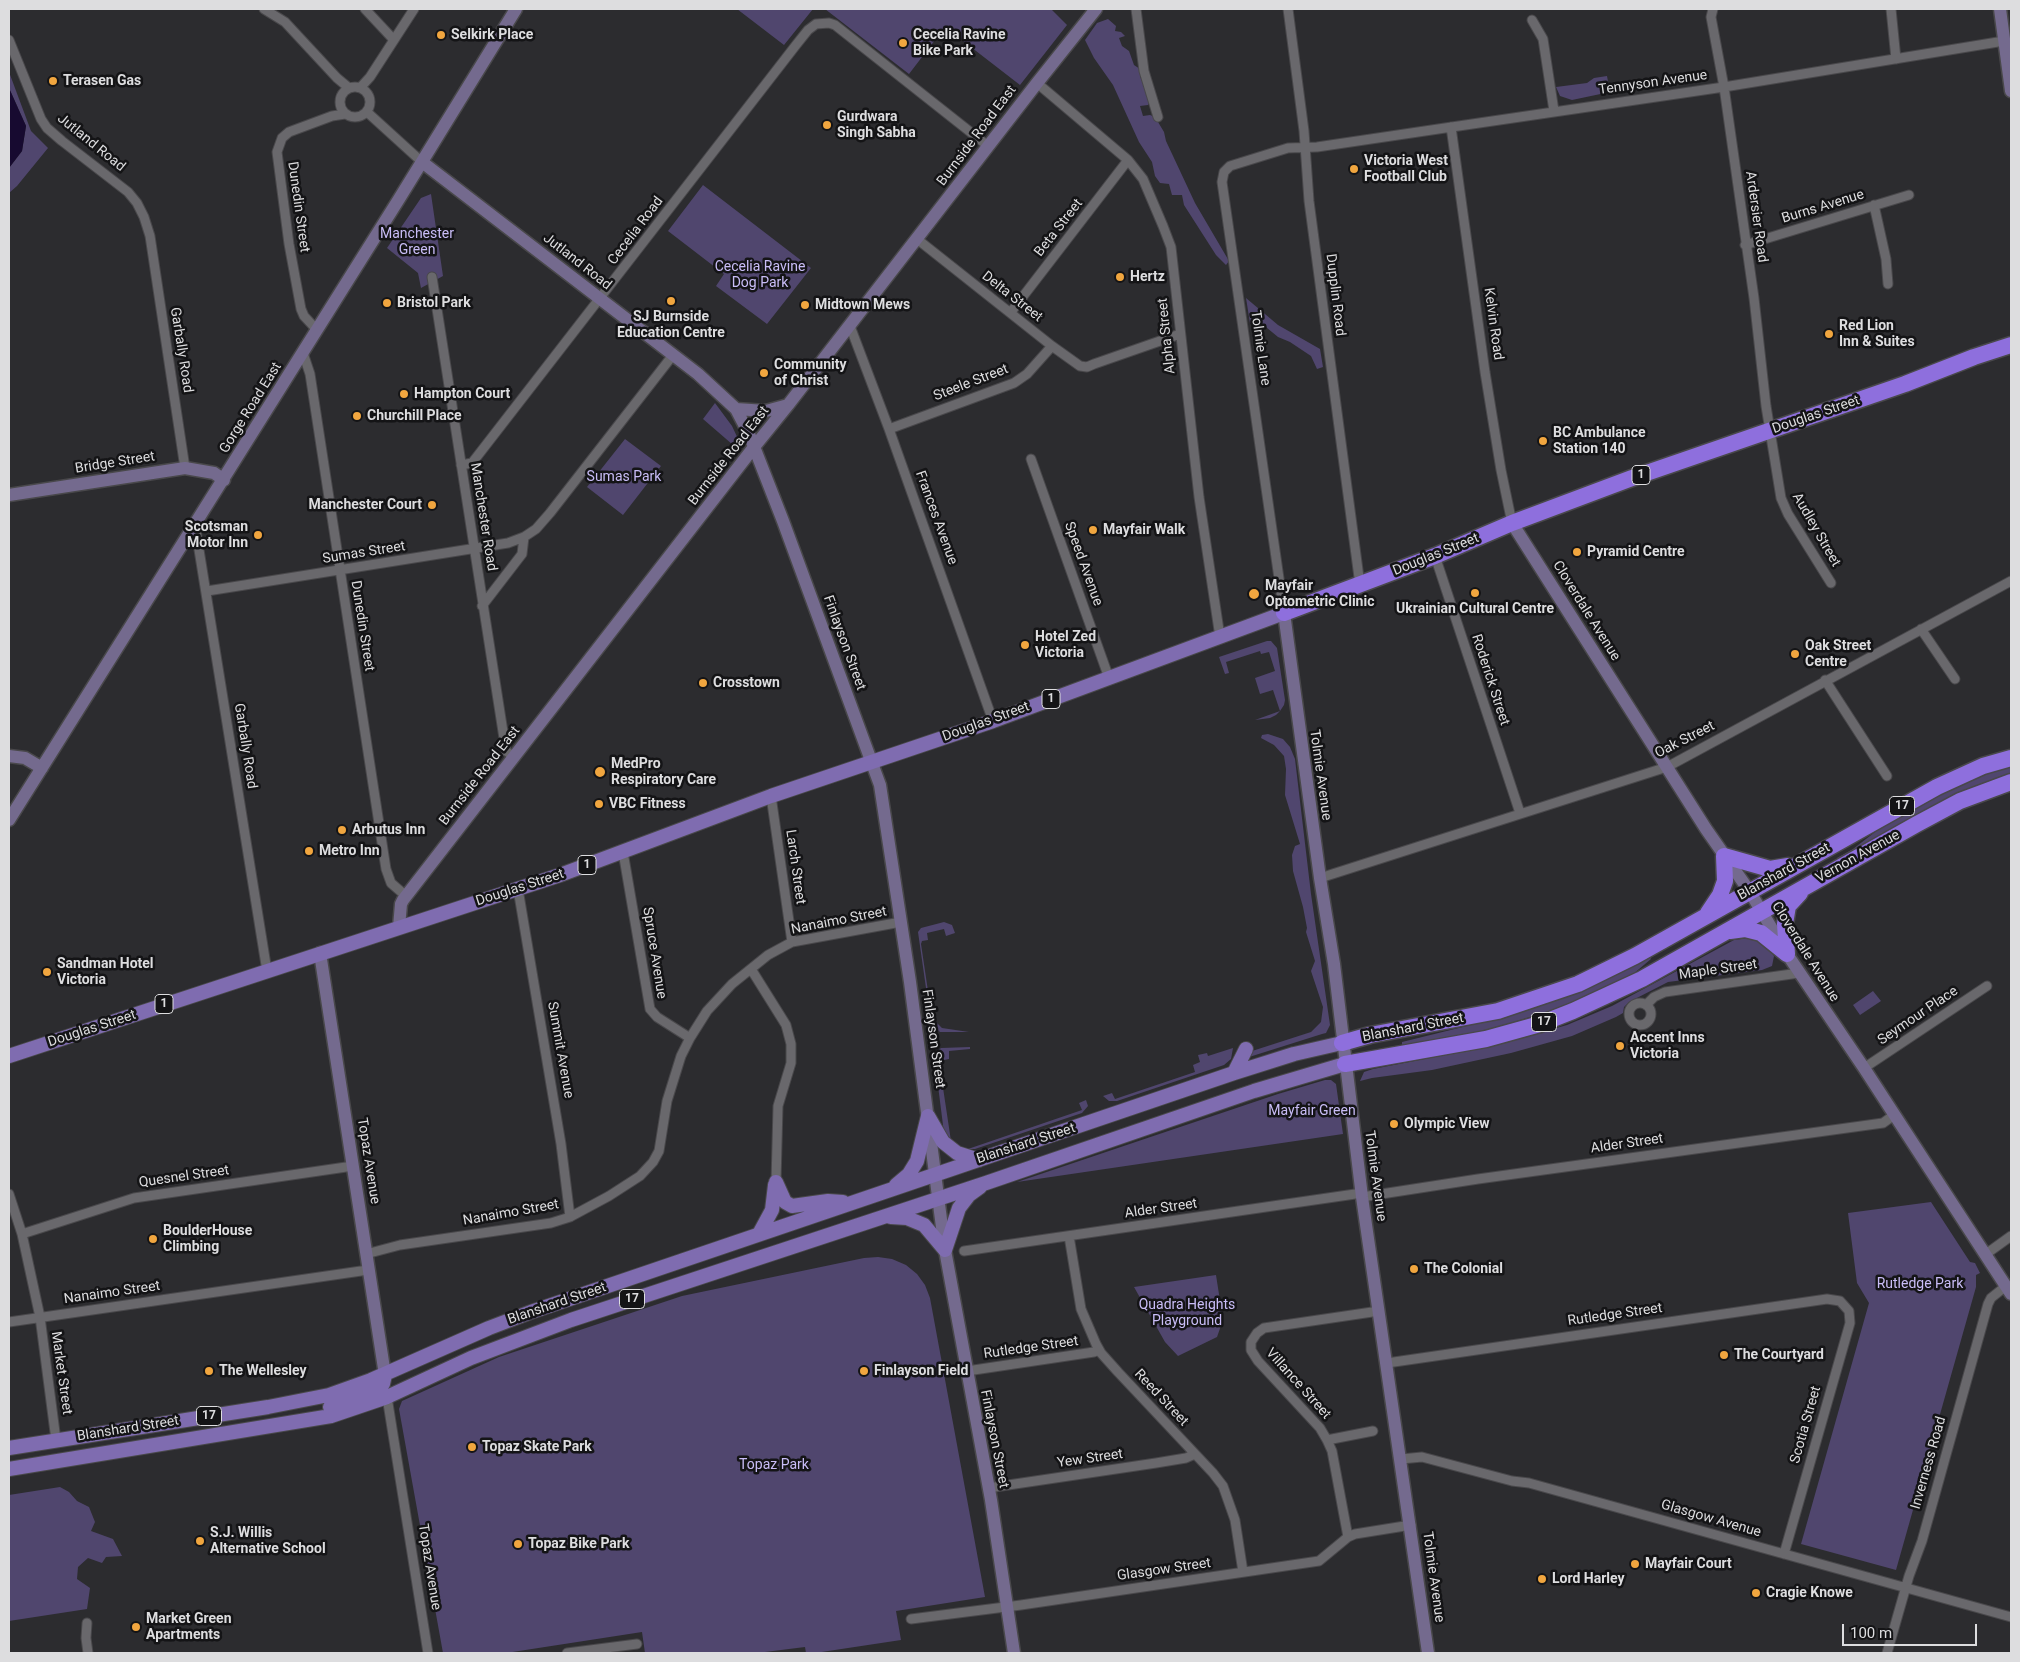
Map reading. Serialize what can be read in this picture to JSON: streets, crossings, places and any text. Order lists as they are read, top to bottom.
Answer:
{
  "streets": {
    "highway": [
      "Douglas Street",
      "1",
      "17",
      "Vernon Avenue",
      "Blanshard Street"
    ],
    "main road": [
      "Burnside Road East",
      "Jutland Road",
      "Gorge Road East",
      "Bridge Street",
      "Cloverdale Avenue",
      "Finlayson Street",
      "Tolmie Avenue",
      "Topaz Avenue"
    ],
    "street": [
      "Tennyson Avenue",
      "Dunedin Street",
      "Burns Avenue",
      "Ardersier Road",
      "Beta Street",
      "Cecelia Road",
      "Dupplin Road",
      "Delta Street",
      "Kelvin Road",
      "Alpha Street",
      "Tolmie Lane",
      "Garbally Road",
      "Steele Street",
      "Manchester Road",
      "Frances Avenue",
      "Audley Street",
      "Sumas Street",
      "Speed Avenue",
      "Roderick Street",
      "Oak Street",
      "Larch Street",
      "Nanaimo Street",
      "Spruce Avenue",
      "Maple Street",
      "Seymour Place",
      "Summit Avenue",
      "Alder Street",
      "Quesnel Street",
      "Rutledge Street",
      "Market Street",
      "Villance Street",
      "Reed Street",
      "Scotia Street",
      "Yew Street",
      "Inverness Road",
      "Glasgow Avenue",
      "Glasgow Street"
    ]
  },
  "crossings": [
    ["Tennyson Avenue", "Ardersier Road"],
    ["Tennyson Avenue", "Dupplin Road"],
    ["Tennyson Avenue", "Kelvin Road"],
    ["Tennyson Avenue", "Tolmie Lane"],
    ["Burnside Road East", "Jutland Road"],
    ["Burnside Road East", "Dunedin Street"],
    ["Burnside Road East", "Cecelia Road"],
    ["Burnside Road East", "Delta Street"],
    ["Burnside Road East", "Alpha Street"],
    ["Burnside Road East", "Douglas Street"],
    ["Burnside Road East", "Manchester Road"],
    ["Burnside Road East", "Frances Avenue"],
    ["Burnside Road East", "Finlayson Street"],
    ["Jutland Road", "Dunedin Street"],
    ["Jutland Road", "Cecelia Road"],
    ["Jutland Road", "Garbally Road"],
    ["Jutland Road", "Gorge Road East"],
    ["Jutland Road", "Sumas Street"],
    ["Jutland Road", "Finlayson Street"],
    ["Dunedin Street", "Gorge Road East"],
    ["Dunedin Street", "Sumas Street"],
    ["Burns Avenue", "Ardersier Road"],
    ["Ardersier Road", "Douglas Street"],
    ["Ardersier Road", "Audley Street"],
    ["Beta Street", "Delta Street"],
    ["Beta Street", "Alpha Street"],
    ["Cecelia Road", "Manchester Road"],
    ["Dupplin Road", "Tolmie Lane"],
    ["Dupplin Road", "Douglas Street"],
    ["Delta Street", "Alpha Street"],
    ["Delta Street", "Steele Street"],
    ["Kelvin Road", "Douglas Street"],
    ["Kelvin Road", "Cloverdale Avenue"],
    ["Alpha Street", "Douglas Street"],
    ["Tolmie Lane", "Douglas Street"],
    ["Tolmie Lane", "Tolmie Avenue"],
    ["Garbally Road", "Gorge Road East"],
    ["Garbally Road", "Douglas Street"],
    ["Garbally Road", "Bridge Street"],
    ["Garbally Road", "Sumas Street"],
    ["Steele Street", "Frances Avenue"],
    ["Gorge Road East", "Bridge Street"],
    ["Douglas Street", "Frances Avenue"],
    ["Douglas Street", "Audley Street"],
    ["Douglas Street", "Speed Avenue"],
    ["Douglas Street", "Cloverdale Avenue"],
    ["Douglas Street", "Finlayson Street"],
    ["Douglas Street", "Roderick Street"],
    ["Douglas Street", "Tolmie Avenue"],
    ["Douglas Street", "Larch Street"],
    ["Douglas Street", "Spruce Avenue"],
    ["Douglas Street", "Summit Avenue"],
    ["Douglas Street", "Topaz Avenue"],
    ["Manchester Road", "Sumas Street"],
    ["Cloverdale Avenue", "Oak Street"],
    ["Cloverdale Avenue", "Vernon Avenue"],
    ["Cloverdale Avenue", "Blanshard Street"],
    ["Cloverdale Avenue", "Maple Street"],
    ["Cloverdale Avenue", "Seymour Place"],
    ["Cloverdale Avenue", "Alder Street"],
    ["Cloverdale Avenue", "Inverness Road"],
    ["Finlayson Street", "Blanshard Street"],
    ["Finlayson Street", "Nanaimo Street"],
    ["Finlayson Street", "Rutledge Street"],
    ["Finlayson Street", "Yew Street"],
    ["Finlayson Street", "Glasgow Street"],
    ["Roderick Street", "Oak Street"],
    ["Oak Street", "Tolmie Avenue"],
    ["Tolmie Avenue", "Blanshard Street"],
    ["Tolmie Avenue", "Alder Street"],
    ["Tolmie Avenue", "Rutledge Street"],
    ["Tolmie Avenue", "Villance Street"],
    ["Tolmie Avenue", "Glasgow Avenue"],
    ["Tolmie Avenue", "Glasgow Street"],
    ["Vernon Avenue", "Blanshard Street"],
    ["Larch Street", "Nanaimo Street"],
    ["Blanshard Street", "Topaz Avenue"],
    ["Blanshard Street", "Market Street"],
    ["Nanaimo Street", "Spruce Avenue"],
    ["Nanaimo Street", "Summit Avenue"],
    ["Nanaimo Street", "Topaz Avenue"],
    ["Nanaimo Street", "Market Street"],
    ["Alder Street", "Reed Street"],
    ["Topaz Avenue", "Quesnel Street"],
    ["Quesnel Street", "Market Street"],
    ["Rutledge Street", "Reed Street"],
    ["Rutledge Street", "Scotia Street"],
    ["Villance Street", "Glasgow Street"],
    ["Reed Street", "Yew Street"],
    ["Reed Street", "Glasgow Street"],
    ["Scotia Street", "Glasgow Avenue"],
    ["Inverness Road", "Glasgow Avenue"]
  ],
  "parks": [
    "Manchester Green",
    "Cecelia Ravine Dog Park",
    "Sumas Park",
    "Mayfair Green",
    "Rutledge Park",
    "Quadra Heights Playground",
    "Topaz Park"
  ],
  "places": [
    "Selkirk Place",
    "Cecelia Ravine Bike Park",
    "Terasen Gas",
    "Gurdwara Singh Sabha",
    "Victoria West Football Club",
    "Hertz",
    "SJ Burnside Education Centre",
    "Bristol Park",
    "Midtown Mews",
    "Red Lion Inn & Suites",
    "Community of Christ",
    "Hampton Court",
    "Churchill Place",
    "BC Ambulance Station 140",
    "Manchester Court",
    "Mayfair Walk",
    "Scotsman Motor Inn",
    "Pyramid Centre",
    "Ukrainian Cultural Centre",
    "Mayfair Optometric Clinic",
    "Hotel Zed Victoria",
    "Oak Street Centre",
    "Crosstown",
    "MedPro Respiratory Care",
    "VBC Fitness",
    "Arbutus Inn",
    "Metro Inn",
    "Sandman Hotel Victoria",
    "Accent Inns Victoria",
    "Olympic View",
    "BoulderHouse Climbing",
    "The Colonial",
    "The Courtyard",
    "The Wellesley",
    "Finlayson Field",
    "Topaz Skate Park",
    "S.J. Willis Alternative School",
    "Topaz Bike Park",
    "Mayfair Court",
    "Lord Harley",
    "Cragie Knowe",
    "Market Green Apartments"
  ],
  "scale_bar": "100 m"
}
